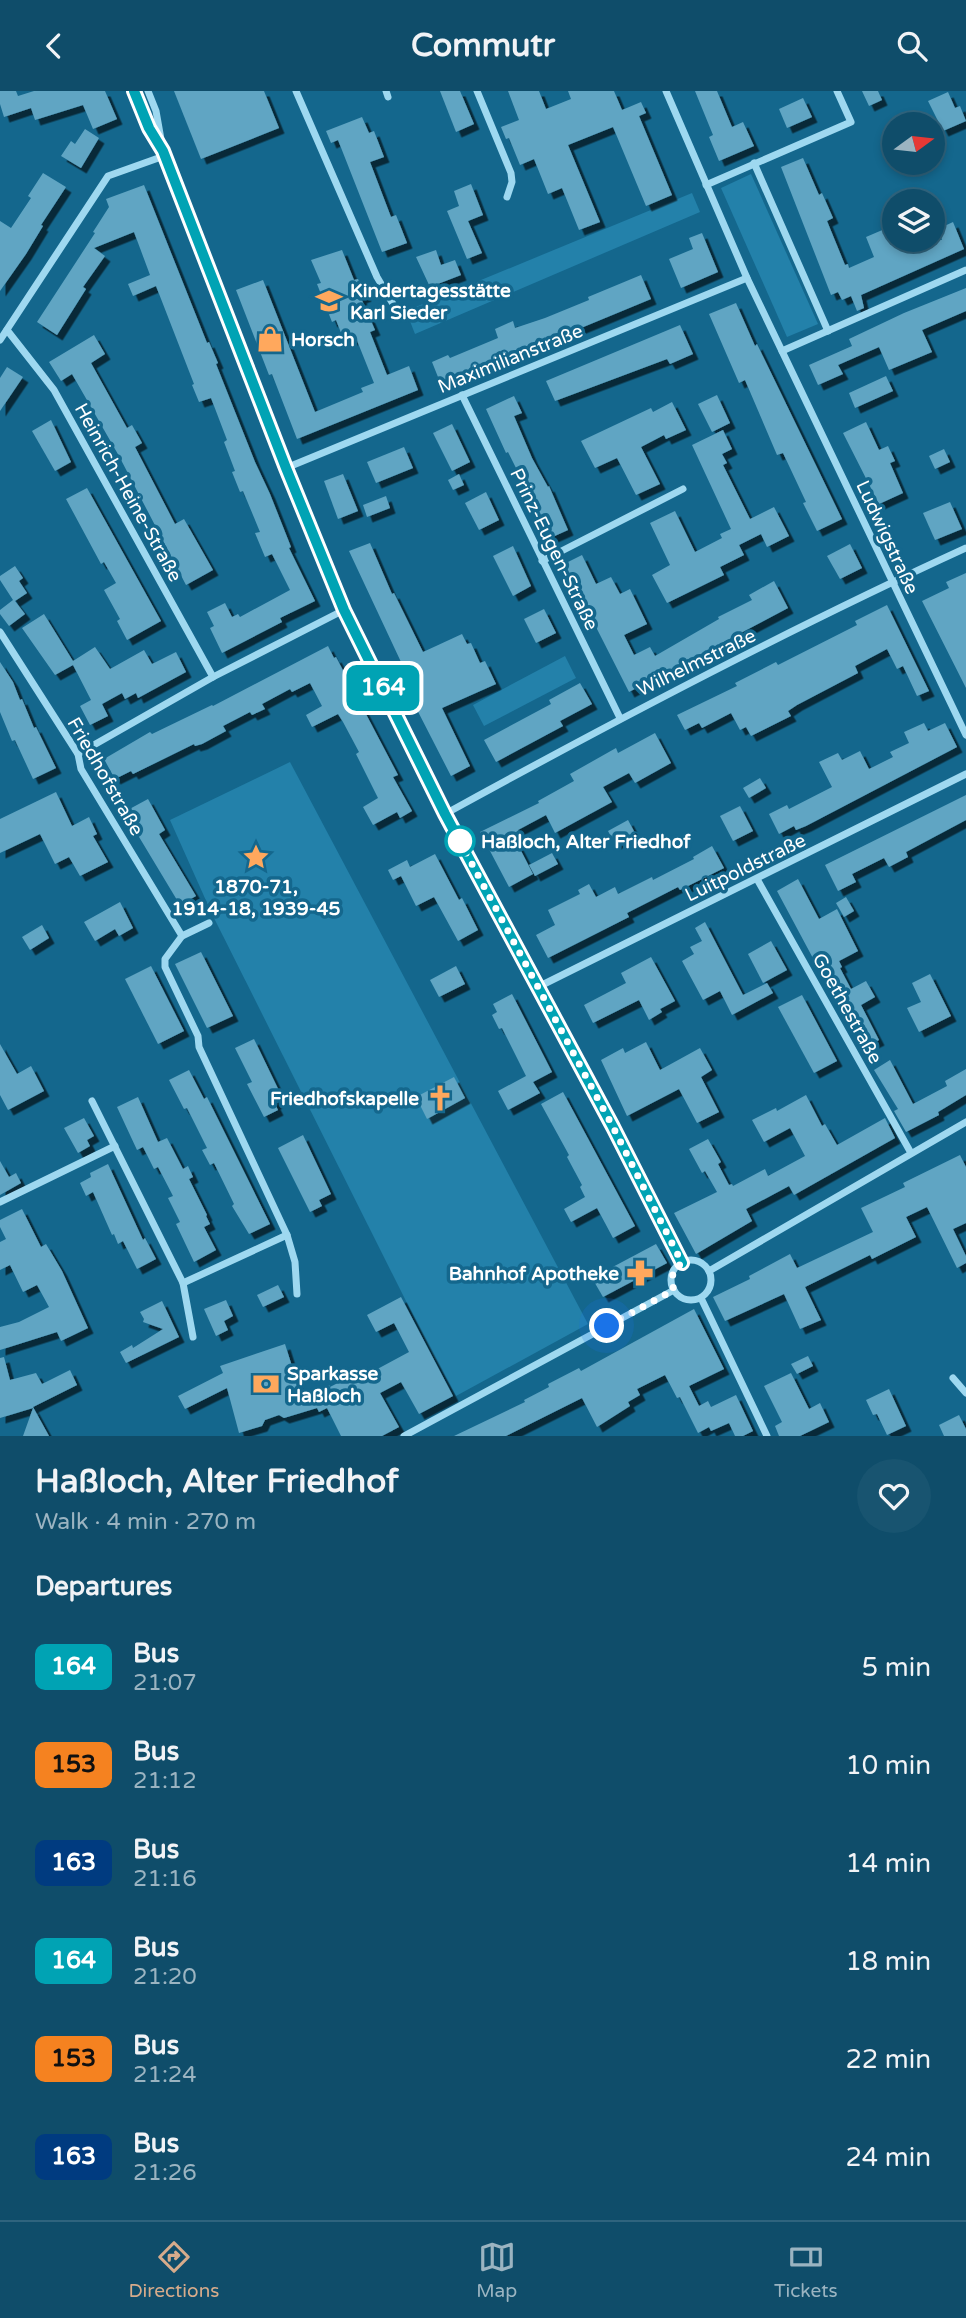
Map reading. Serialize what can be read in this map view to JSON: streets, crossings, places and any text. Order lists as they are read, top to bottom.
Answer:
{
  "streets": {
    "street": [
      "Maximilianstraße",
      "Heinrich-Heine-Straße",
      "Ludwigstraße",
      "Prinz-Eugen-Straße",
      "Wilhelmstraße",
      "Friedhofstraße",
      "Luitpoldstraße",
      "Goethestraße"
    ]
  },
  "crossings": [
    ["Maximilianstraße", "Ludwigstraße"],
    ["Maximilianstraße", "Prinz-Eugen-Straße"],
    ["Ludwigstraße", "Wilhelmstraße"],
    ["Prinz-Eugen-Straße", "Wilhelmstraße"],
    ["Luitpoldstraße", "Goethestraße"]
  ],
  "places": {
    "school or university": ["Kindertagesstätte Karl Sieder"],
    "shop": ["Horsch"],
    "other": ["Haßloch, Alter Friedhof"],
    "place": ["1870-71, 1914-18, 1939-45"],
    "church": ["Friedhofskapelle"],
    "pharmacy": ["Bahnhof Apotheke"],
    "bank": ["Sparkasse Haßloch"]
  },
  "lines": ["bus line 164"],
  "north": "right",
  "page": {
    "header": "Commutr",
    "on_map": "164",
    "heading": [
      ["Haßloch, Alter Friedhof", "Walk · 4 min · 270 m"],
      "Departures"
    ],
    "list": [
      {
        "mark": "164",
        "name": "Bus",
        "note": "21:07",
        "value": "5 min"
      },
      {
        "mark": "153",
        "name": "Bus",
        "note": "21:12",
        "value": "10 min"
      },
      {
        "mark": "163",
        "name": "Bus",
        "note": "21:16",
        "value": "14 min"
      },
      {
        "mark": "164",
        "name": "Bus",
        "note": "21:20",
        "value": "18 min"
      },
      {
        "mark": "153",
        "name": "Bus",
        "note": "21:24",
        "value": "22 min"
      },
      {
        "mark": "163",
        "name": "Bus",
        "note": "21:26",
        "value": "24 min"
      }
    ],
    "tabs": ["Directions", "Map", "Tickets"]
  }
}
